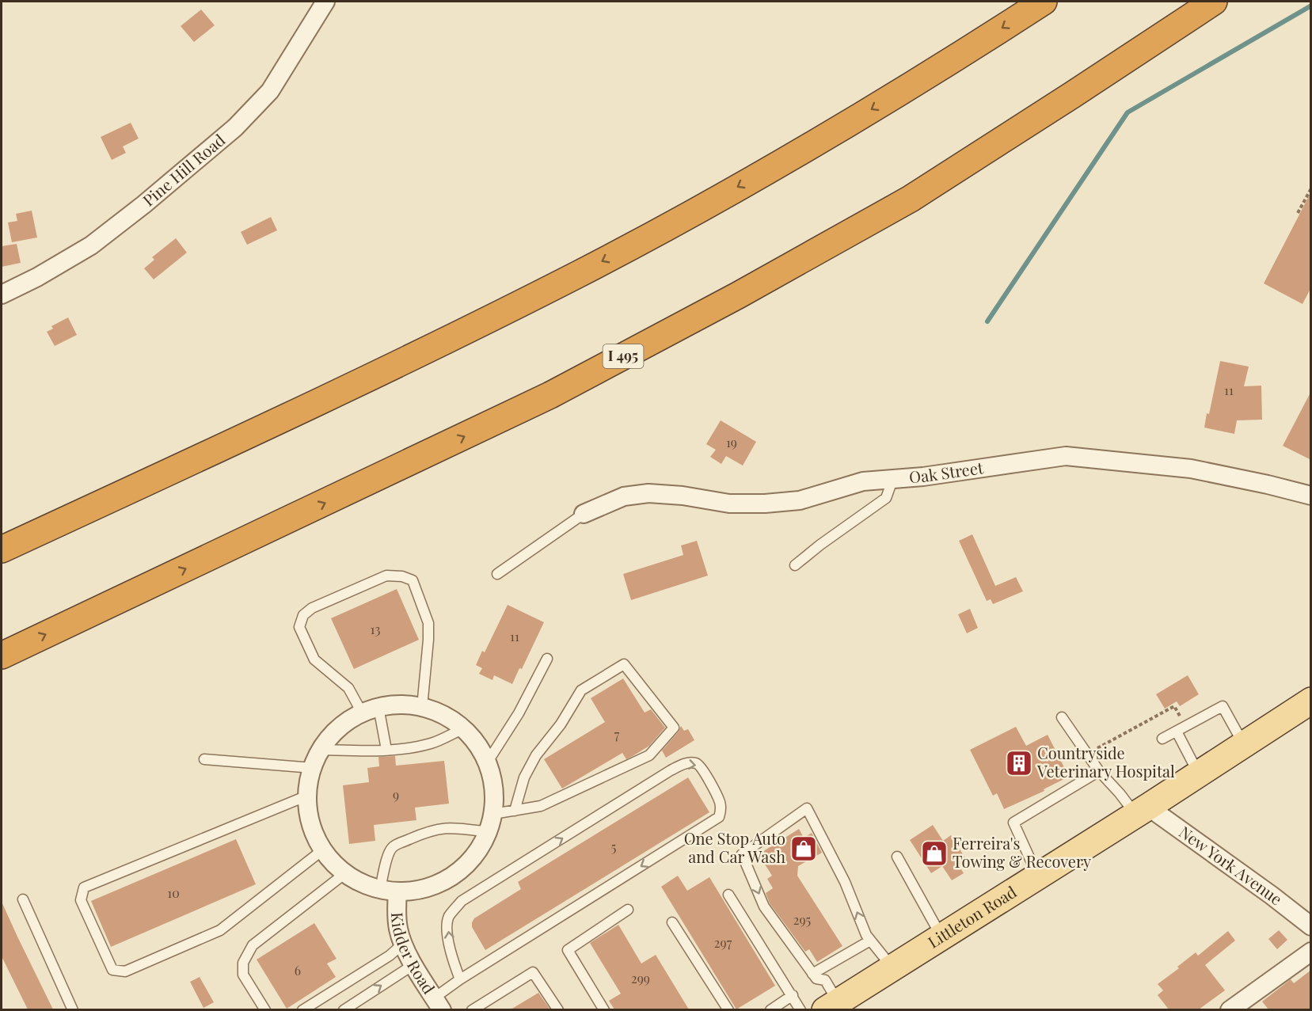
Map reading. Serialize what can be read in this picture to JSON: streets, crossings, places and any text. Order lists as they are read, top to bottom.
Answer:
{
  "streets": {
    "highway": ["I 495"],
    "main road": ["Littleton Road"],
    "street": [
      "Pine Hill Road",
      "Oak Street",
      "New York Avenue",
      "Kidder Road"
    ]
  },
  "crossings": [
    ["New York Avenue", "Littleton Road"]
  ],
  "places": {
    "building": ["Countryside Veterinary Hospital"],
    "shop": ["One Stop Auto and Car Wash", "Ferreira's Towing & Recovery"]
  },
  "house_numbers": [
    "11",
    "19",
    "13",
    "11",
    "7",
    "9",
    "5",
    "10",
    "295",
    "297",
    "6",
    "299"
  ]
}
